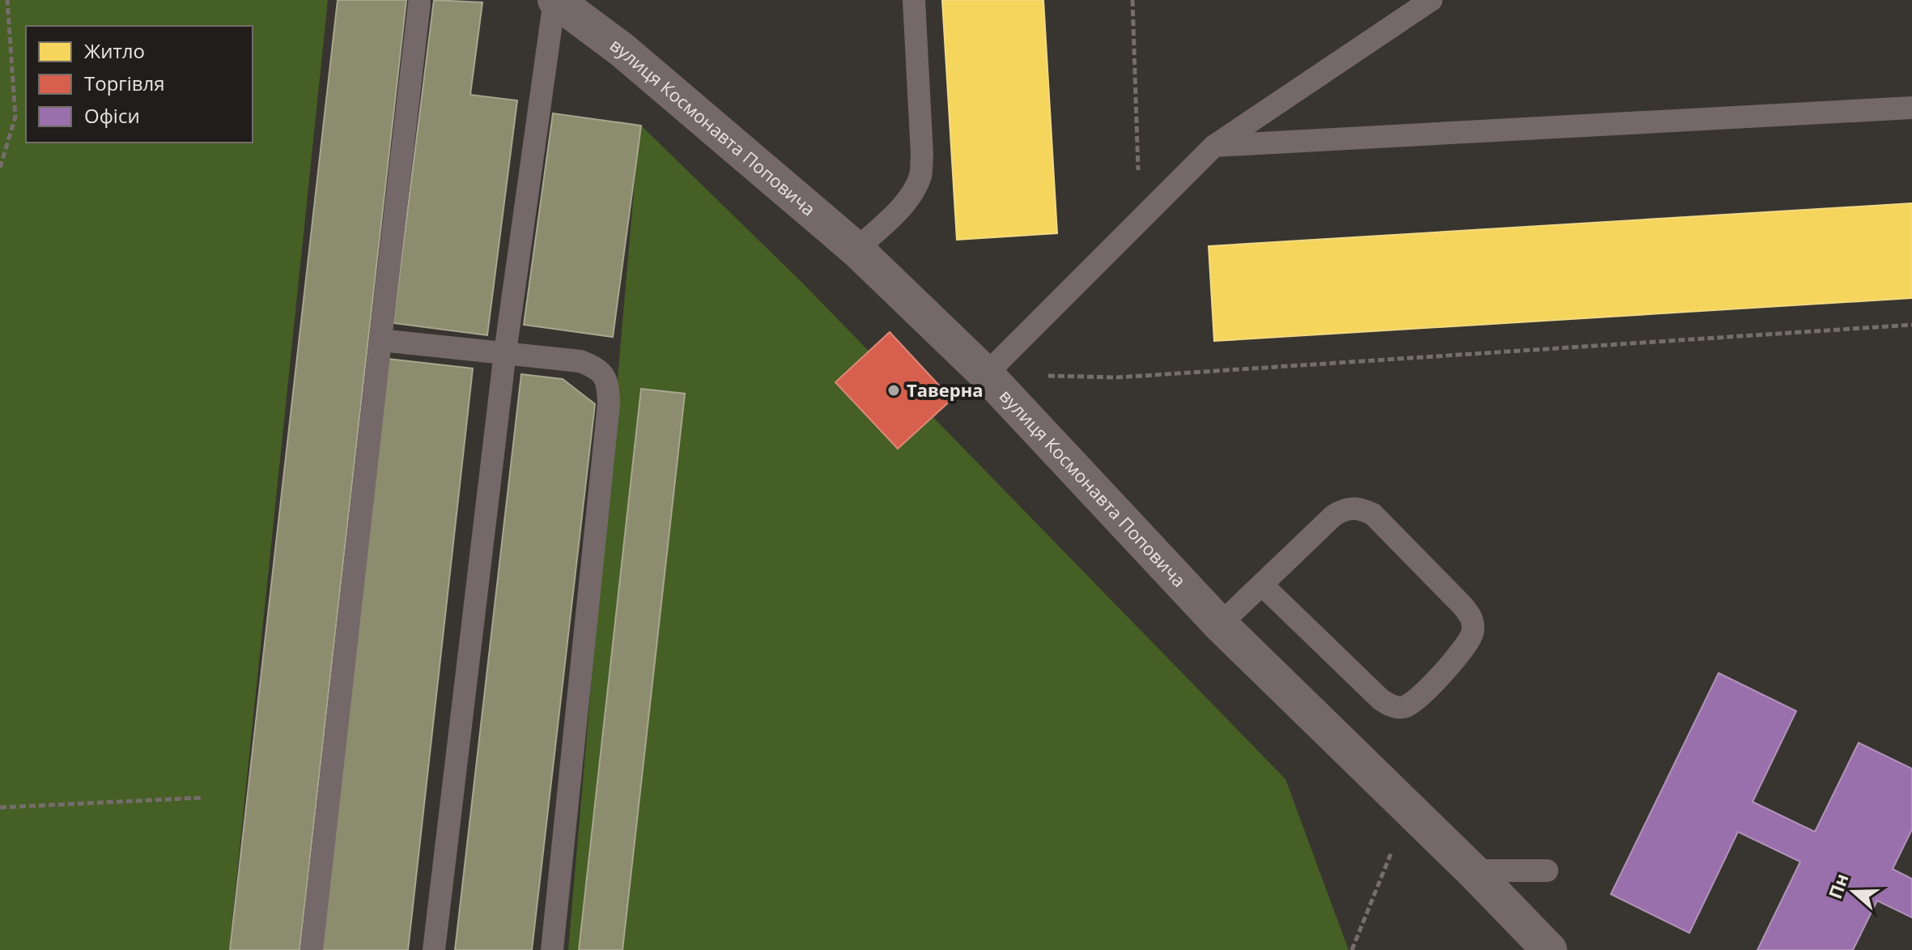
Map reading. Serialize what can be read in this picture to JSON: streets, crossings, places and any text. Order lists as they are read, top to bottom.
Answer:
{
  "streets": {
    "street": ["вулиця Космонавта Поповича"]
  },
  "places": ["Таверна"],
  "legend": ["Житло", "Торгівля", "Офіси"],
  "north": "left"
}
